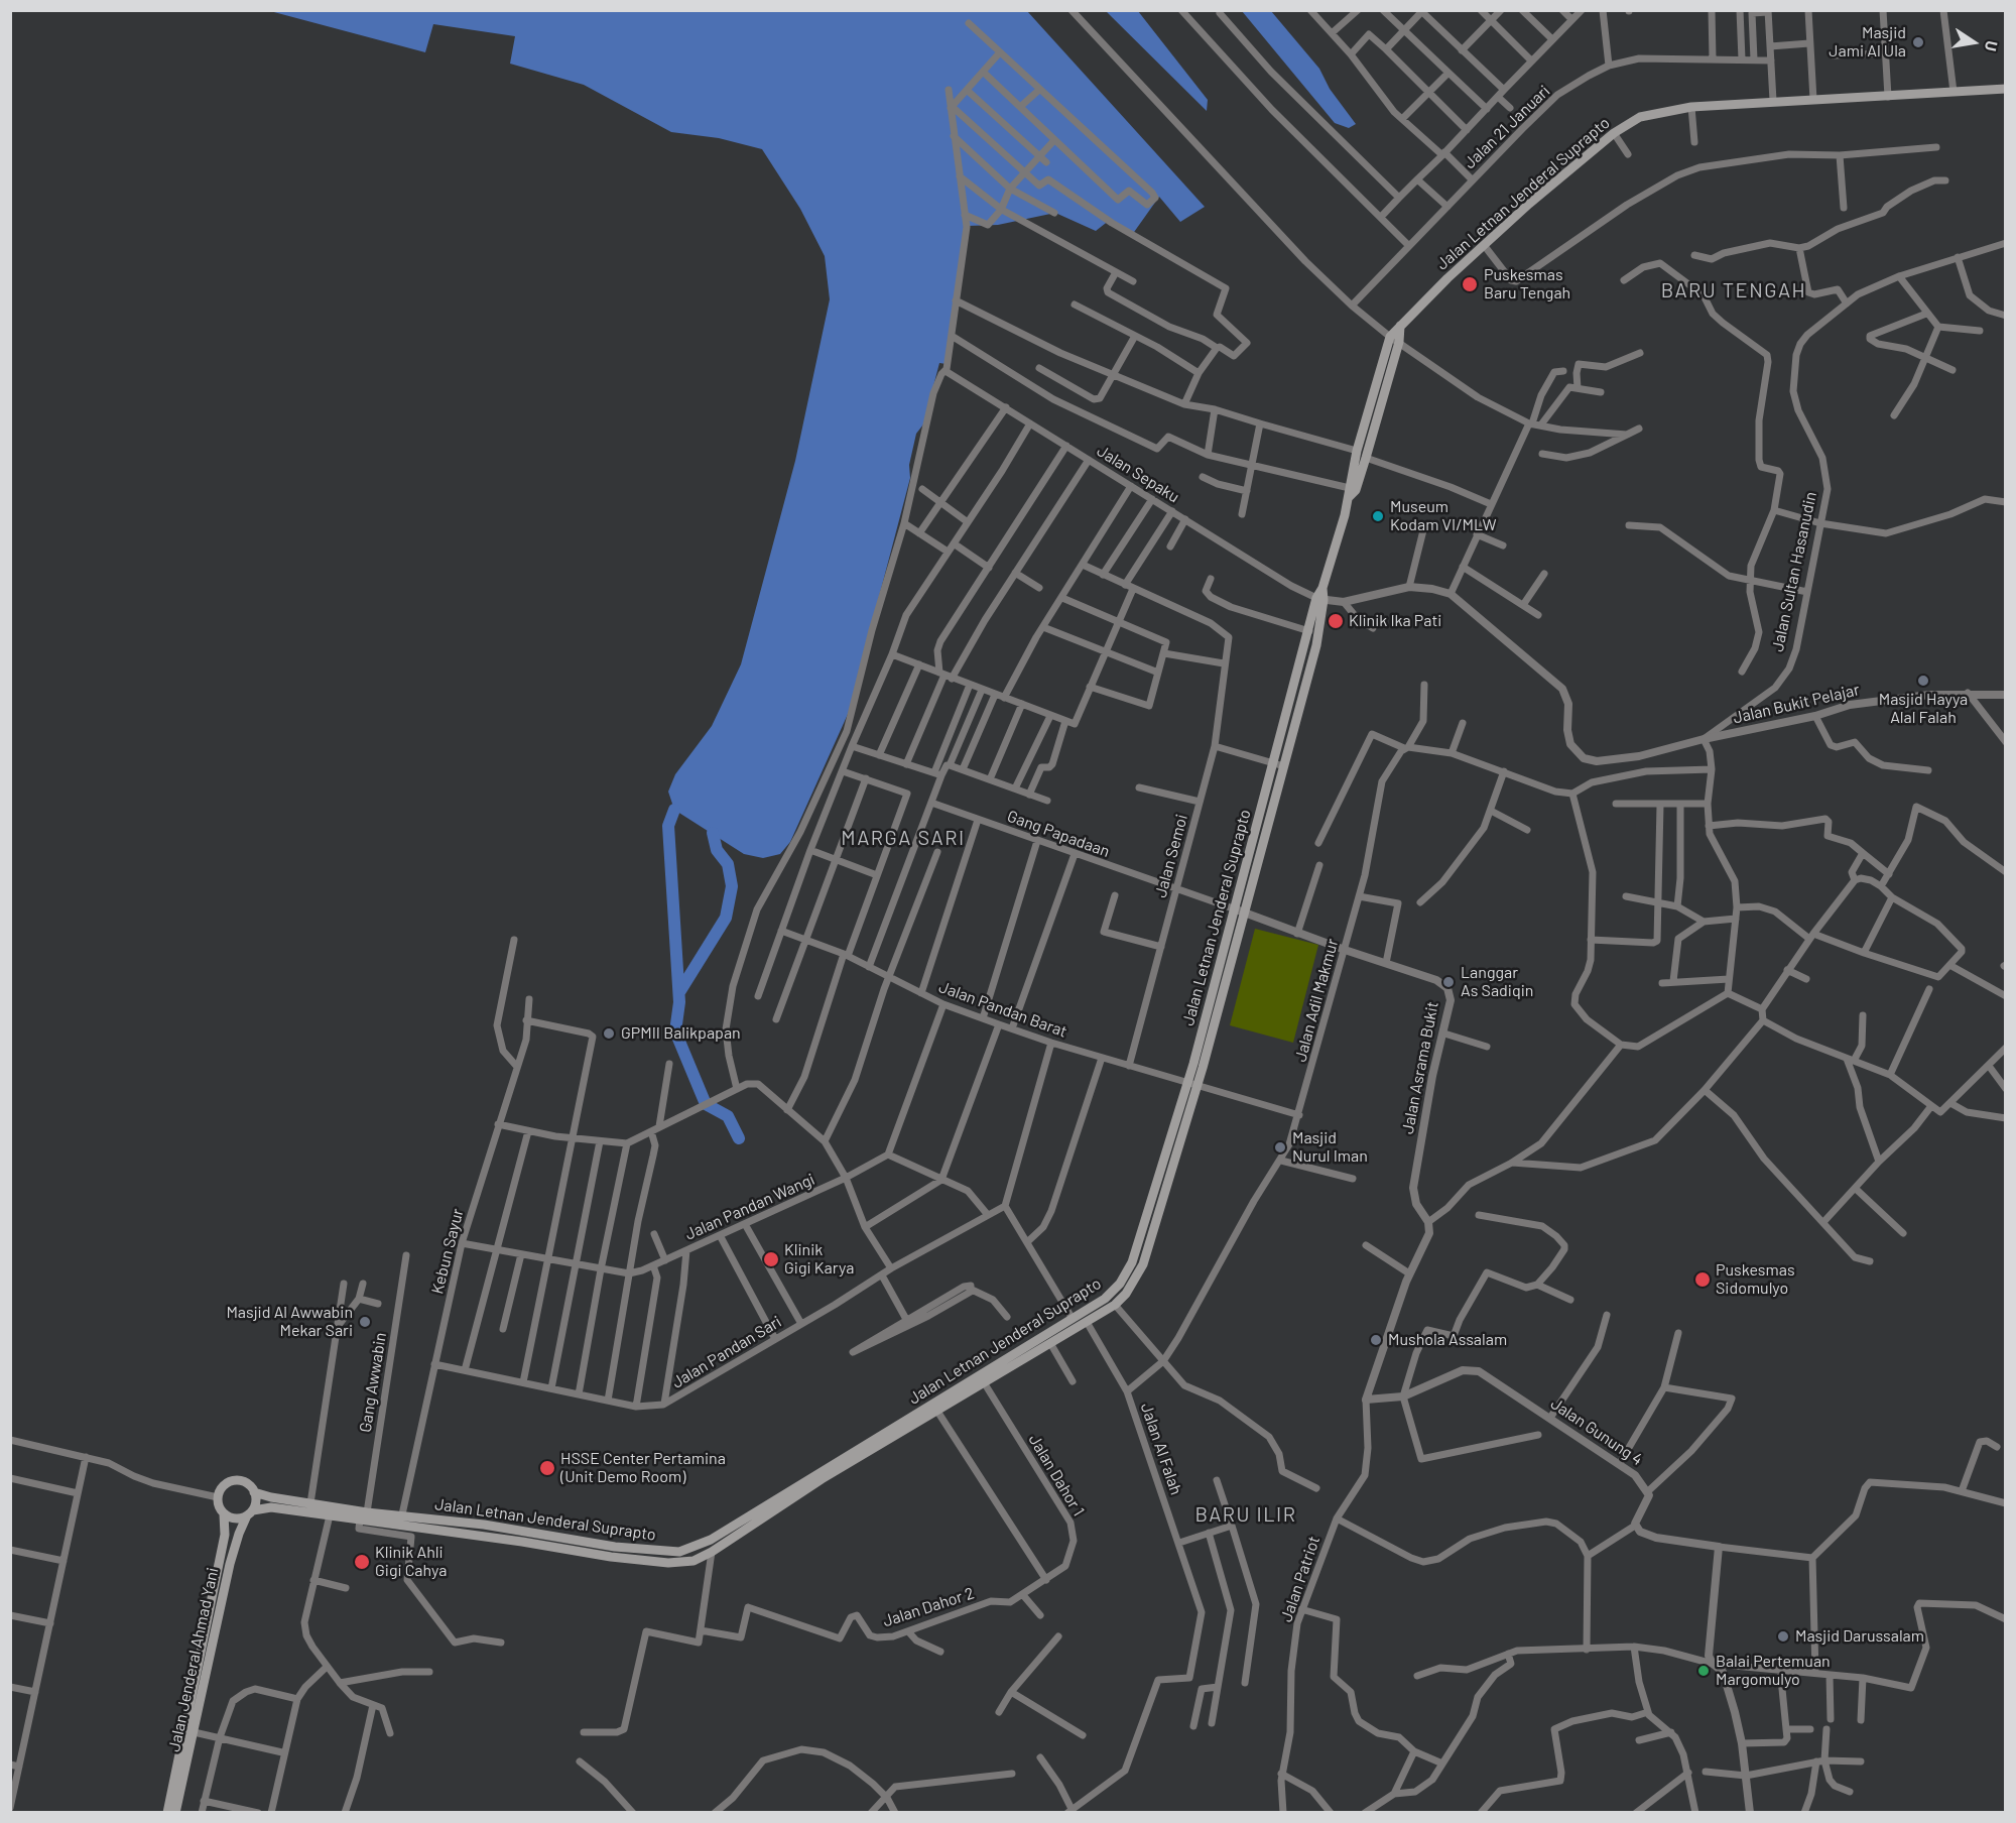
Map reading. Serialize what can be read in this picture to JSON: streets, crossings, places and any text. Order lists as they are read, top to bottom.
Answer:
{
  "streets": {
    "main road": ["Jalan Letnan Jenderal Suprapto", "Jalan Jenderal Ahmad Yani"],
    "street": [
      "Jalan 21 Januari",
      "Jalan Sepaku",
      "Jalan Sultan Hasanudin",
      "Jalan Bukit Pelajar",
      "Gang Papadaan",
      "Jalan Semoi",
      "Jalan Adil Makmur",
      "Jalan Pandan Barat",
      "Jalan Asrama Bukit",
      "Jalan Pandan Wangi",
      "Kebun Sayur",
      "Jalan Pandan Sari",
      "Gang Awwabin",
      "Jalan Gunung 4",
      "Jalan Al Falah",
      "Jalan Dahor 1",
      "Jalan Patriot",
      "Jalan Dahor 2"
    ]
  },
  "crossings": [
    ["Jalan Letnan Jenderal Suprapto", "Jalan Sepaku"],
    ["Jalan Letnan Jenderal Suprapto", "Jalan Sultan Hasanudin"],
    ["Jalan Letnan Jenderal Suprapto", "Jalan Pandan Barat"],
    ["Jalan Letnan Jenderal Suprapto", "Jalan Asrama Bukit"],
    ["Jalan Letnan Jenderal Suprapto", "Kebun Sayur"],
    ["Jalan Letnan Jenderal Suprapto", "Gang Awwabin"],
    ["Jalan Letnan Jenderal Suprapto", "Jalan Al Falah"],
    ["Jalan Letnan Jenderal Suprapto", "Jalan Dahor 1"],
    ["Jalan Letnan Jenderal Suprapto", "Jalan Jenderal Ahmad Yani"],
    ["Jalan Sepaku", "Jalan Sultan Hasanudin"],
    ["Jalan Sultan Hasanudin", "Jalan Bukit Pelajar"],
    ["Gang Papadaan", "Jalan Semoi"],
    ["Jalan Semoi", "Jalan Pandan Barat"],
    ["Jalan Adil Makmur", "Jalan Pandan Barat"],
    ["Jalan Adil Makmur", "Jalan Asrama Bukit"],
    ["Jalan Adil Makmur", "Jalan Al Falah"],
    ["Jalan Pandan Wangi", "Kebun Sayur"],
    ["Kebun Sayur", "Jalan Pandan Sari"],
    ["Jalan Gunung 4", "Jalan Patriot"],
    ["Jalan Dahor 1", "Jalan Dahor 2"]
  ],
  "districts": ["BARU TENGAH", "MARGA SARI", "BARU ILIR"],
  "places": [
    "Masjid Jami Al Ula",
    "Puskesmas Baru Tengah",
    "Museum Kodam VI/MLW",
    "Klinik Ika Pati",
    "Masjid Hayya Alal Falah",
    "Langgar As Sadiqin",
    "GPMII Balikpapan",
    "Masjid Nurul Iman",
    "Klinik Gigi Karya",
    "Puskesmas Sidomulyo",
    "Masjid Al Awwabin Mekar Sari",
    "Mushola Assalam",
    "HSSE Center Pertamina (Unit Demo Room)",
    "Klinik Ahli Gigi Cahya",
    "Masjid Darussalam",
    "Balai Pertemuan Margomulyo"
  ],
  "north": "right"
}
